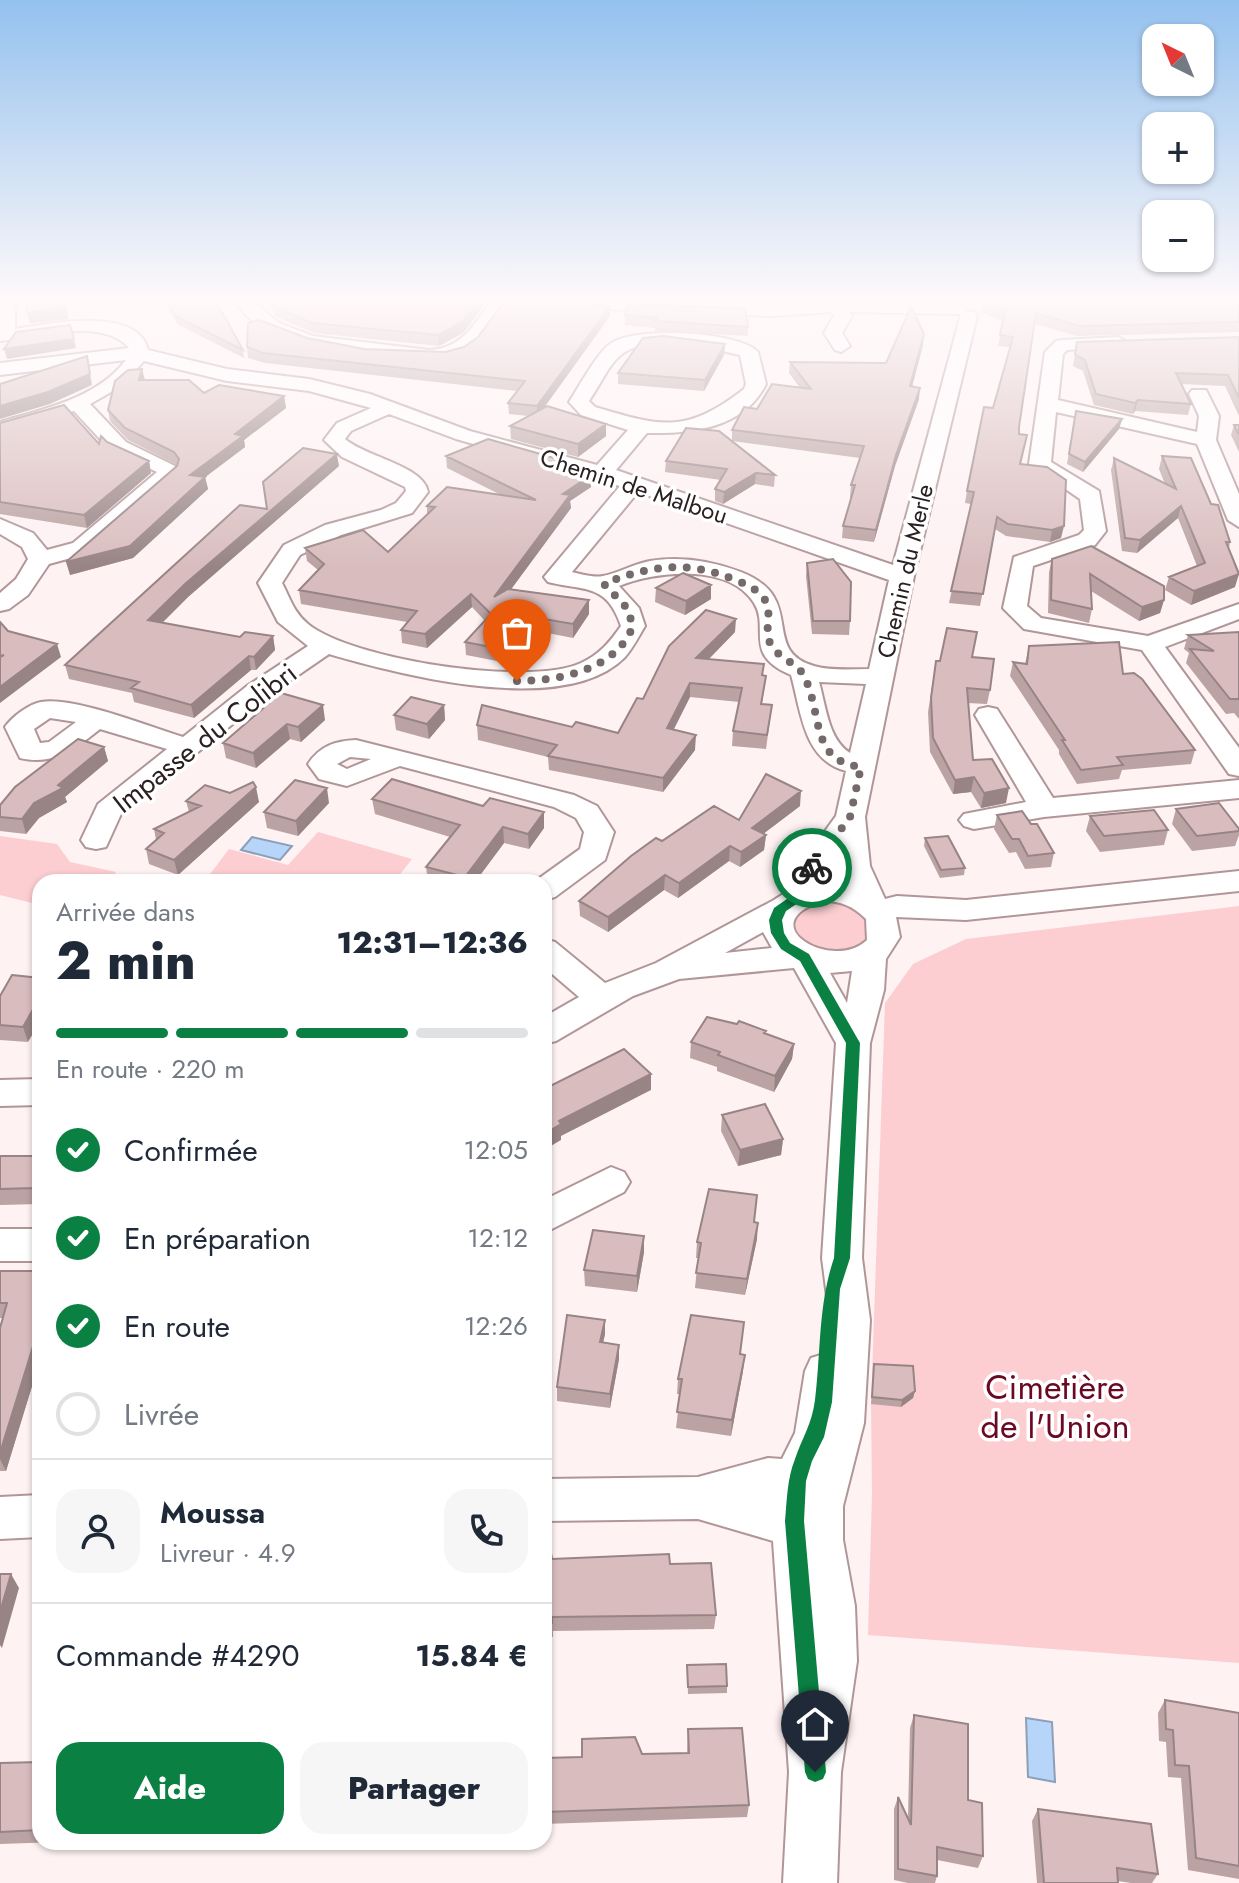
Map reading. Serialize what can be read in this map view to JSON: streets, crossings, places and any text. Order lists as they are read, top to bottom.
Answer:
{
  "streets": {
    "street": ["Chemin de Malbou", "Chemin du Merle", "Impasse du Colibri"]
  },
  "crossings": [
    ["Chemin de Malbou", "Chemin du Merle"]
  ],
  "parks": ["Cimetière de l'Union"],
  "north": "top left",
  "page": {
    "map_buttons": ["+", "−"],
    "heading": ["2 min", "Arrivée dans", "12:31–12:36"],
    "panel": [
      "Moussa",
      "Livreur · 4.9",
      "Commande #4290",
      "15.84 €"
    ],
    "bar": "En route · 220 m",
    "list": [
      ["Confirmée", "12:05"],
      ["En préparation", "12:12"],
      ["En route", "12:26"],
      "Livrée"
    ],
    "buttons": ["Aide", "Partager"]
  }
}
